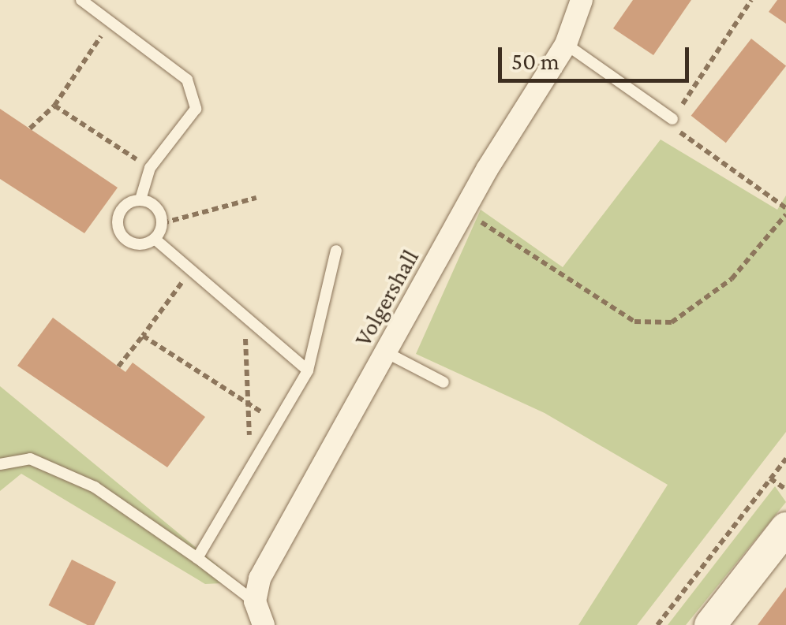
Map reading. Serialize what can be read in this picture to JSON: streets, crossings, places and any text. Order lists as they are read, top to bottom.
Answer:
{
  "streets": {
    "street": ["Volgershall"]
  },
  "scale_bar": "50 m"
}
